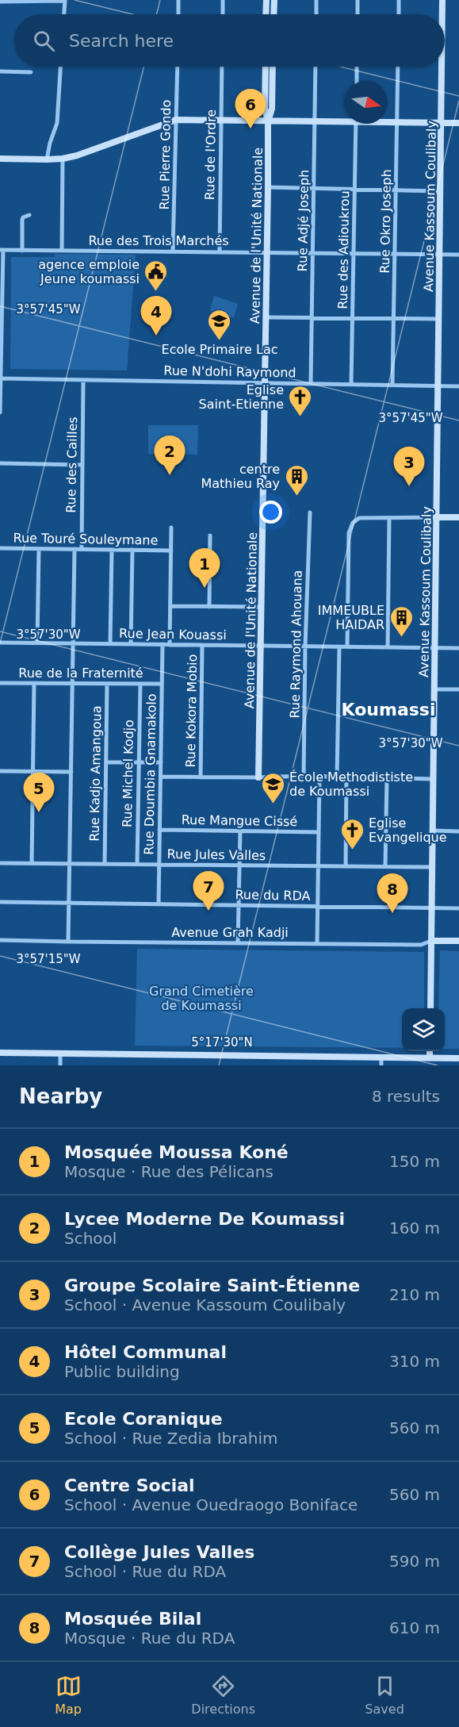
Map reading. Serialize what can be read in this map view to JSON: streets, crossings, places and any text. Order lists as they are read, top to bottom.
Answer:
{
  "streets": {
    "street": [
      "Rue Pierre Gondo",
      "Rue de l'Ordre",
      "Avenue Kassoum Coulibaly",
      "Rue Adjé Joseph",
      "Rue Okro Joseph",
      "Avenue de l'Unité Nationale",
      "Rue des Trois Marchés",
      "Rue des Adioukrou",
      "Rue N'dohi Raymond",
      "Rue des Cailles",
      "Rue Touré Souleymane",
      "Rue Jean Kouassi",
      "Rue Raymond Ahouana",
      "Rue de la Fraternité",
      "Rue Kokora Mobio",
      "Rue Kadjo Amangoua",
      "Rue Michel Kodjo",
      "Rue Doumbia Gnamakolo",
      "Rue Mangue Cissé",
      "Rue Jules Valles",
      "Rue du RDA",
      "Avenue Grah Kadji"
    ]
  },
  "crossings": [
    ["Rue Pierre Gondo", "Rue des Trois Marchés"],
    ["Rue de l'Ordre", "Rue des Trois Marchés"],
    ["Avenue Kassoum Coulibaly", "Rue des Trois Marchés"],
    ["Avenue Kassoum Coulibaly", "Rue N'dohi Raymond"],
    ["Avenue Kassoum Coulibaly", "Rue Jean Kouassi"],
    ["Avenue Kassoum Coulibaly", "Rue Jules Valles"],
    ["Avenue Kassoum Coulibaly", "Rue du RDA"],
    ["Avenue Kassoum Coulibaly", "Avenue Grah Kadji"],
    ["Rue Adjé Joseph", "Rue des Trois Marchés"],
    ["Rue Adjé Joseph", "Rue N'dohi Raymond"],
    ["Rue Okro Joseph", "Rue des Trois Marchés"],
    ["Rue Okro Joseph", "Rue N'dohi Raymond"],
    ["Avenue de l'Unité Nationale", "Rue des Trois Marchés"],
    ["Avenue de l'Unité Nationale", "Rue N'dohi Raymond"],
    ["Avenue de l'Unité Nationale", "Rue Jean Kouassi"],
    ["Rue des Trois Marchés", "Rue des Adioukrou"],
    ["Rue des Adioukrou", "Rue N'dohi Raymond"],
    ["Rue N'dohi Raymond", "Rue des Cailles"],
    ["Rue des Cailles", "Rue Touré Souleymane"],
    ["Rue Jean Kouassi", "Rue Raymond Ahouana"],
    ["Rue Jean Kouassi", "Rue Kokora Mobio"],
    ["Rue Jean Kouassi", "Rue Doumbia Gnamakolo"],
    ["Rue de la Fraternité", "Rue Kadjo Amangoua"],
    ["Rue de la Fraternité", "Rue Michel Kodjo"],
    ["Rue de la Fraternité", "Rue Doumbia Gnamakolo"],
    ["Rue Kadjo Amangoua", "Rue Jules Valles"],
    ["Rue Michel Kodjo", "Rue Jules Valles"],
    ["Rue Doumbia Gnamakolo", "Rue Mangue Cissé"],
    ["Rue Doumbia Gnamakolo", "Rue Jules Valles"],
    ["Rue Doumbia Gnamakolo", "Rue du RDA"]
  ],
  "districts": ["Koumassi"],
  "parks": ["Grand Cimetière de Koumassi"],
  "places": {
    "public building": ["agence emploie Jeune koumassi"],
    "school or university": ["Ecole Primaire Lac", "École Methodististe de Koumassi"],
    "church": ["Eglise Saint-Etienne", "Eglise Evangelique"],
    "building": ["centre Mathieu Ray", "IMMEUBLE HAIDAR"]
  },
  "north": "right",
  "page": {
    "search": "Search here",
    "pins": [
      "6",
      "4",
      "2",
      "3",
      "1",
      "5",
      "7",
      "8"
    ],
    "heading": ["Nearby", "8 results"],
    "list": [
      {
        "mark": "1",
        "name": "Mosquée Moussa Koné",
        "note": "Mosque · Rue des Pélicans",
        "value": "150 m"
      },
      {
        "mark": "2",
        "name": "Lycee Moderne De Koumassi",
        "note": "School",
        "value": "160 m"
      },
      {
        "mark": "3",
        "name": "Groupe Scolaire Saint-Étienne",
        "note": "School · Avenue Kassoum Coulibaly",
        "value": "210 m"
      },
      {
        "mark": "4",
        "name": "Hôtel Communal",
        "note": "Public building",
        "value": "310 m"
      },
      {
        "mark": "5",
        "name": "Ecole Coranique",
        "note": "School · Rue Zedia Ibrahim",
        "value": "560 m"
      },
      {
        "mark": "6",
        "name": "Centre Social",
        "note": "School · Avenue Ouedraogo Boniface",
        "value": "560 m"
      },
      {
        "mark": "7",
        "name": "Collège Jules Valles",
        "note": "School · Rue du RDA",
        "value": "590 m"
      },
      {
        "mark": "8",
        "name": "Mosquée Bilal",
        "note": "Mosque · Rue du RDA",
        "value": "610 m"
      }
    ],
    "nav": ["Map", "Directions", "Saved"]
  },
  "coordinates": [
    "3°57'45\"W",
    "3°57'30\"W",
    "3°57'15\"W",
    "5°17'30\"N"
  ]
}
